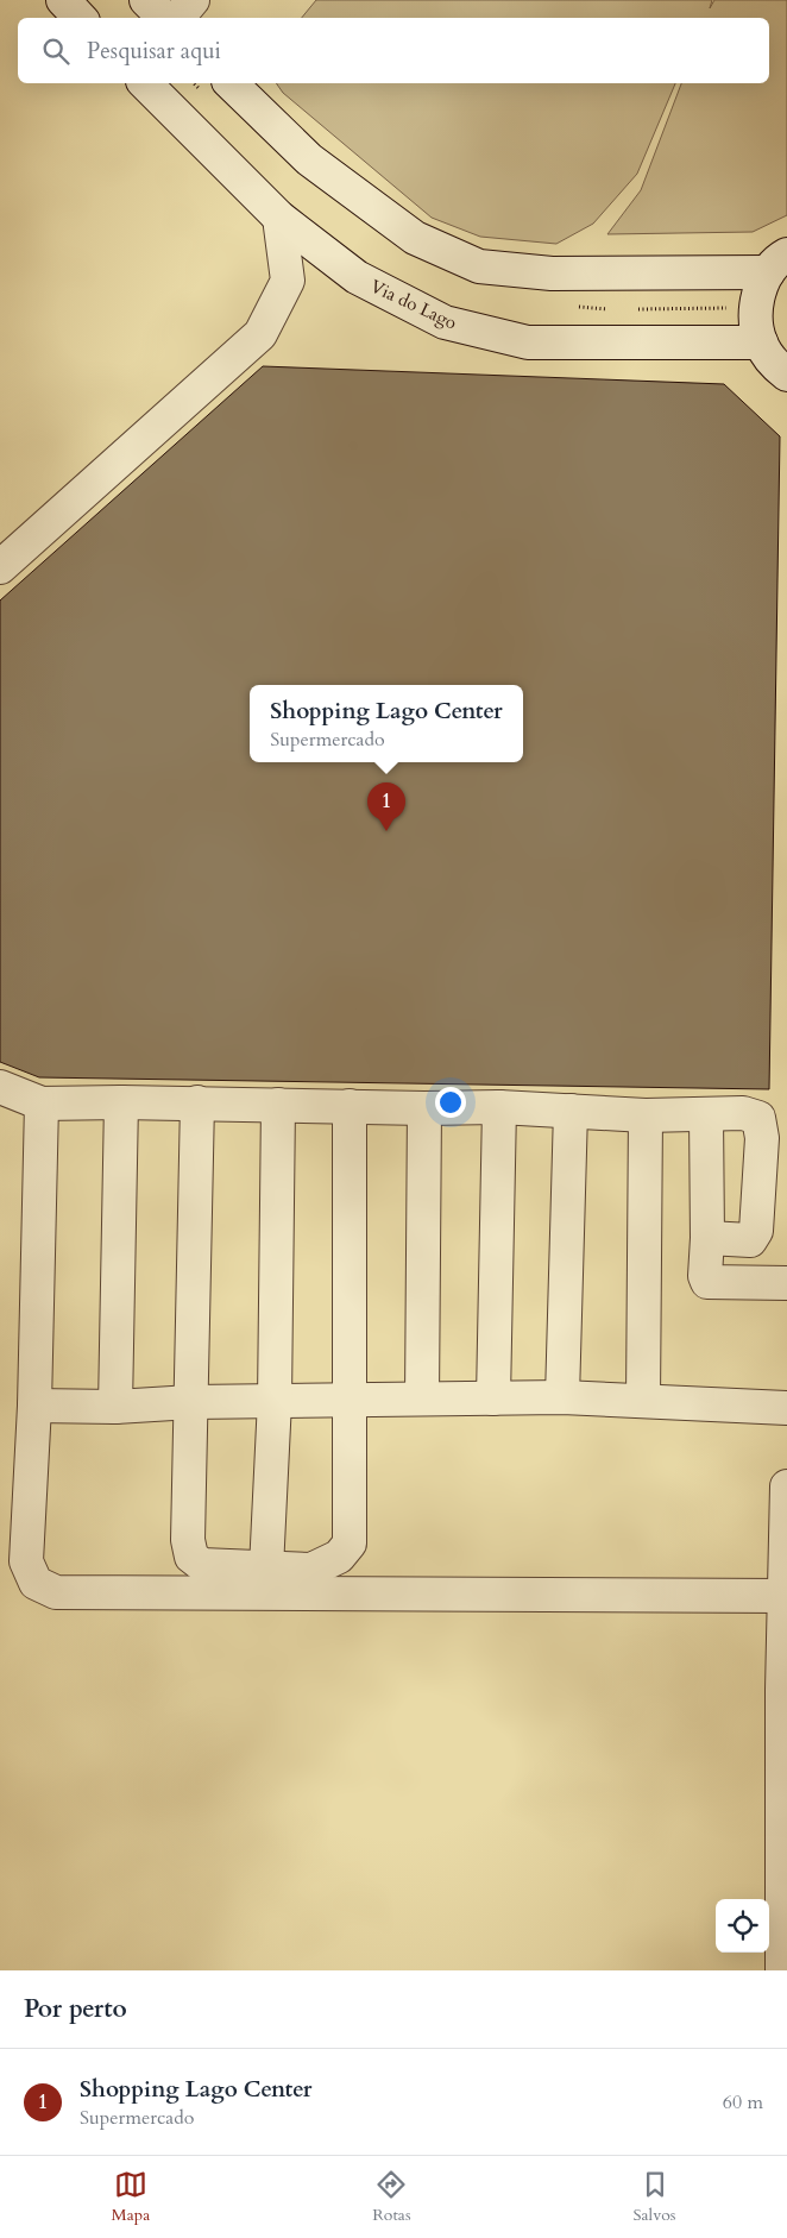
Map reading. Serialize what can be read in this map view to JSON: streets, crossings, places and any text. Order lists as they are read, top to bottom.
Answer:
{
  "streets": {
    "street": ["Via do Lago"]
  },
  "page": {
    "search": "Pesquisar aqui",
    "popup": ["Shopping Lago Center", "Supermercado"],
    "pins": "1",
    "heading": "Por perto",
    "list": [
      {
        "mark": "1",
        "name": "Shopping Lago Center",
        "note": "Supermercado",
        "value": "60 m"
      }
    ],
    "nav": ["Mapa", "Rotas", "Salvos"]
  }
}
